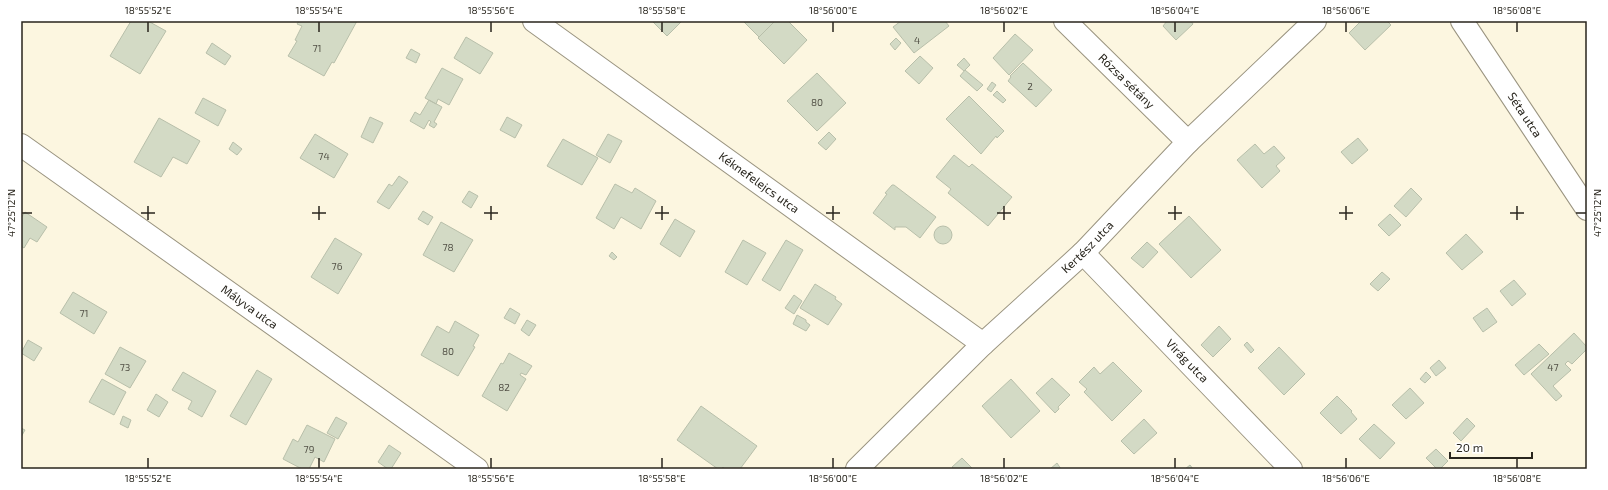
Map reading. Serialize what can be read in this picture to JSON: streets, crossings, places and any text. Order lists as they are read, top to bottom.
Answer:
{
  "streets": {
    "street": [
      "Rózsa sétány",
      "Séta utca",
      "Kéknefelejcs utca",
      "Kertész utca",
      "Mályva utca",
      "Virág utca"
    ]
  },
  "crossings": [
    ["Rózsa sétány", "Kertész utca"],
    ["Kéknefelejcs utca", "Kertész utca"],
    ["Kertész utca", "Virág utca"]
  ],
  "house_numbers": [
    "4",
    "71",
    "2",
    "80",
    "74",
    "78",
    "76",
    "71",
    "80",
    "73",
    "47",
    "82",
    "79"
  ],
  "scale_bar": "20 m",
  "coordinates": [
    "18°55'52\"E",
    "18°55'54\"E",
    "18°55'56\"E",
    "18°55'58\"E",
    "18°56'00\"E",
    "18°56'02\"E",
    "18°56'04\"E",
    "18°56'06\"E",
    "18°56'08\"E",
    "47°25'12\"N"
  ]
}
